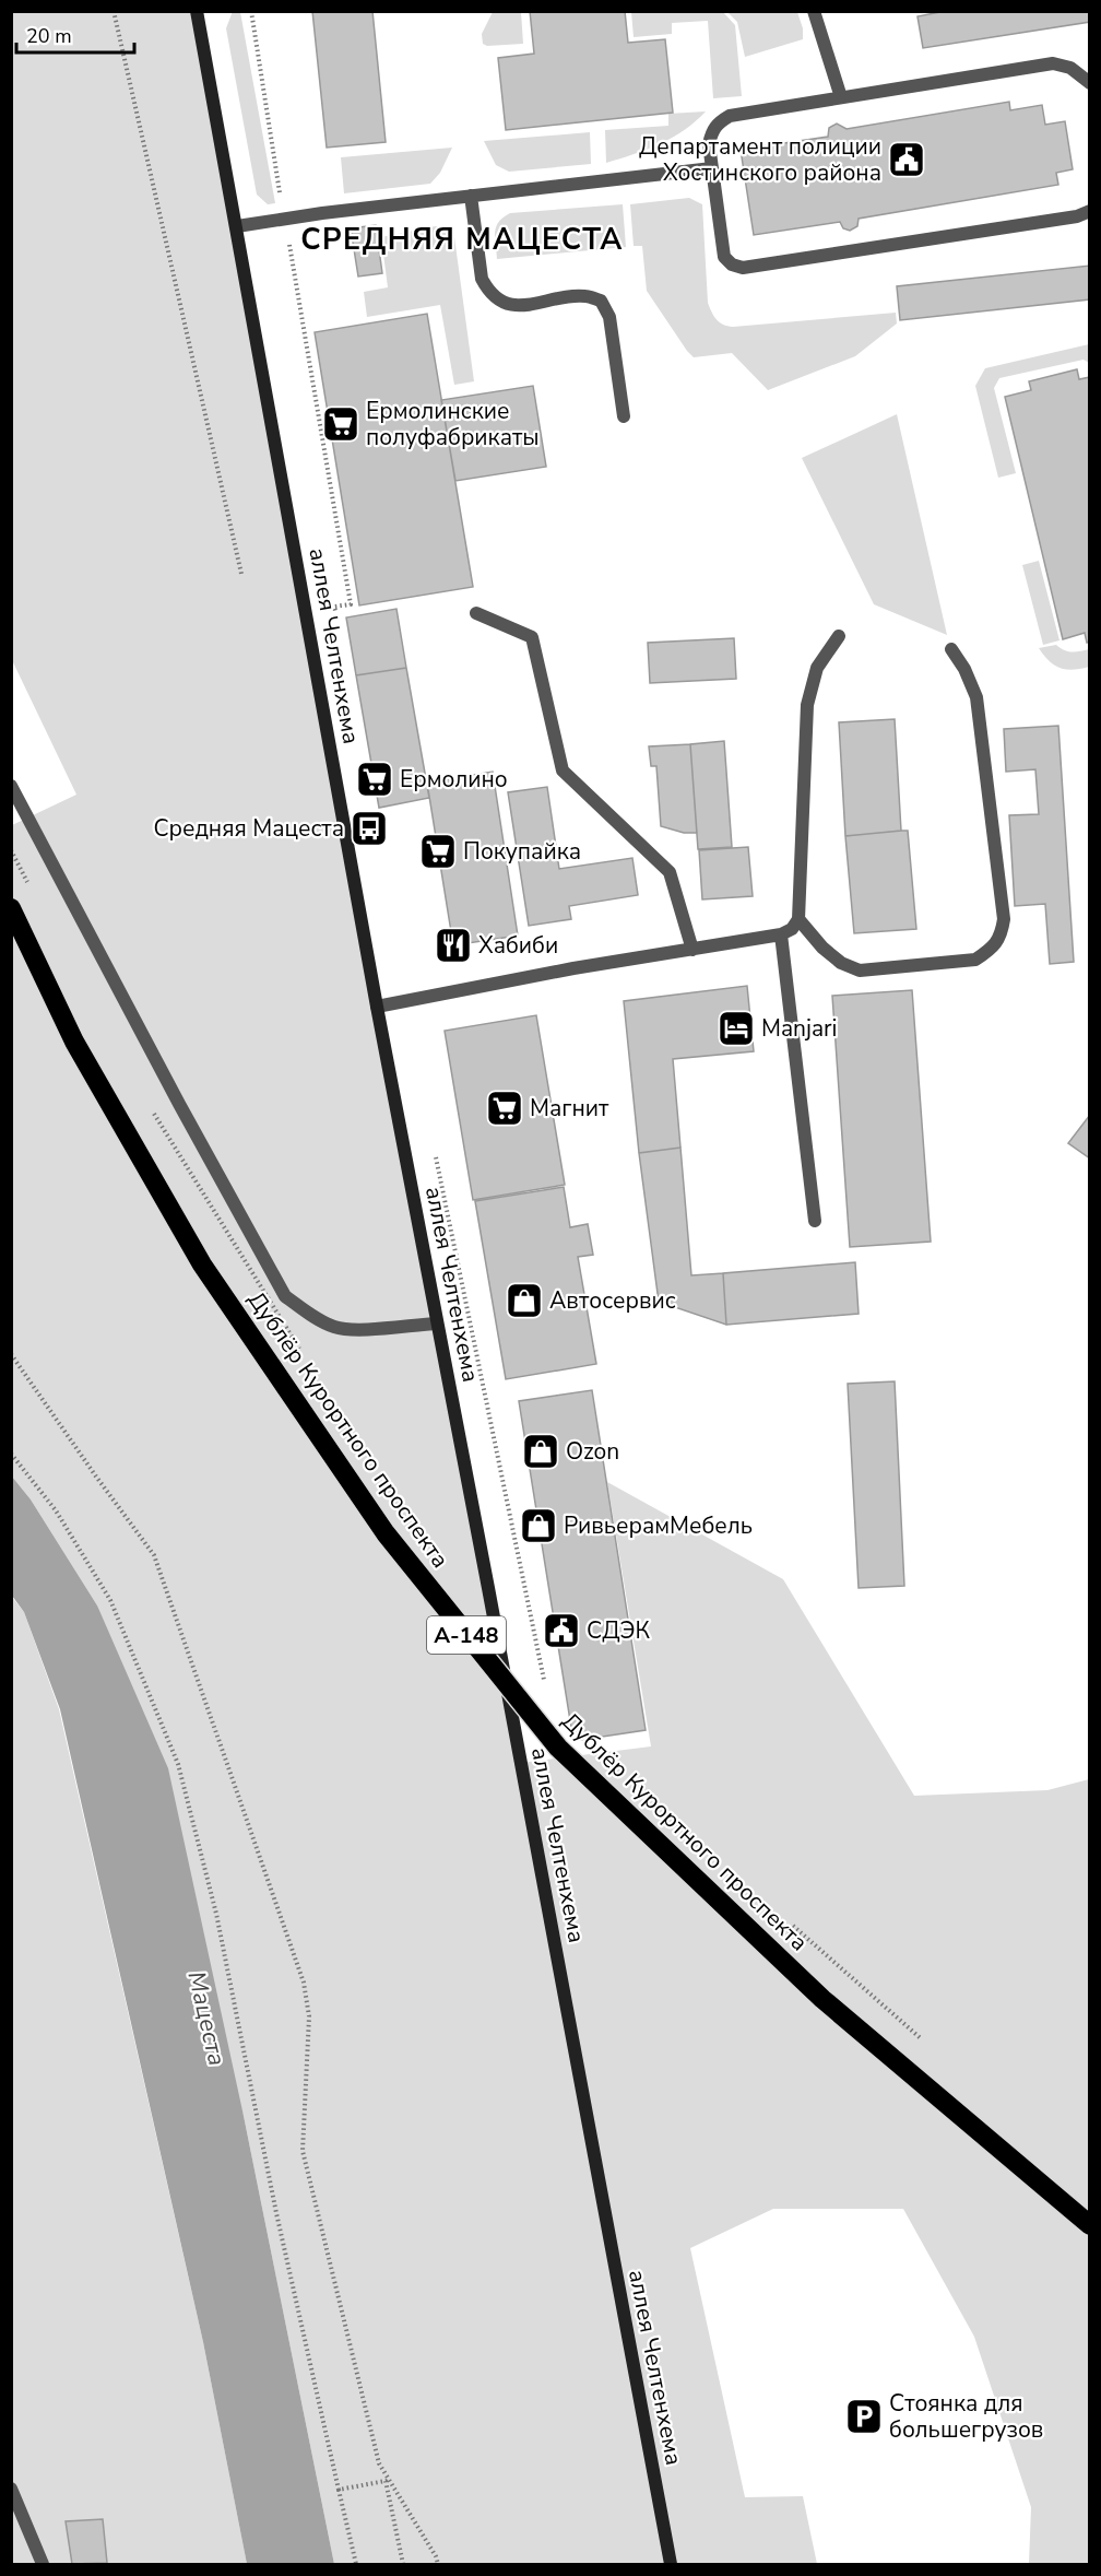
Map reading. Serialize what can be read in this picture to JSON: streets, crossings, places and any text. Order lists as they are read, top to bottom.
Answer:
{
  "streets": {
    "highway": ["Дублёр Курортного проспекта", "А-148"],
    "main road": ["аллея Челтенхема"]
  },
  "districts": ["СРЕДНЯЯ МАЦЕСТА"],
  "water": ["Мацеста"],
  "places": {
    "public building": ["Департамент полиции Хостинского района", "СДЭК"],
    "supermarket": [
      "Ермолинские полуфабрикаты",
      "Ермолино",
      "Покупайка",
      "Магнит"
    ],
    "bus stop": ["Средняя Мацеста"],
    "restaurant": ["Хабиби"],
    "hotel": ["Manjari"],
    "shop": ["Автосервис", "Ozon", "РивьерамМебель"],
    "parking": ["Стоянка для большегрузов"]
  },
  "scale_bar": "20 m"
}
